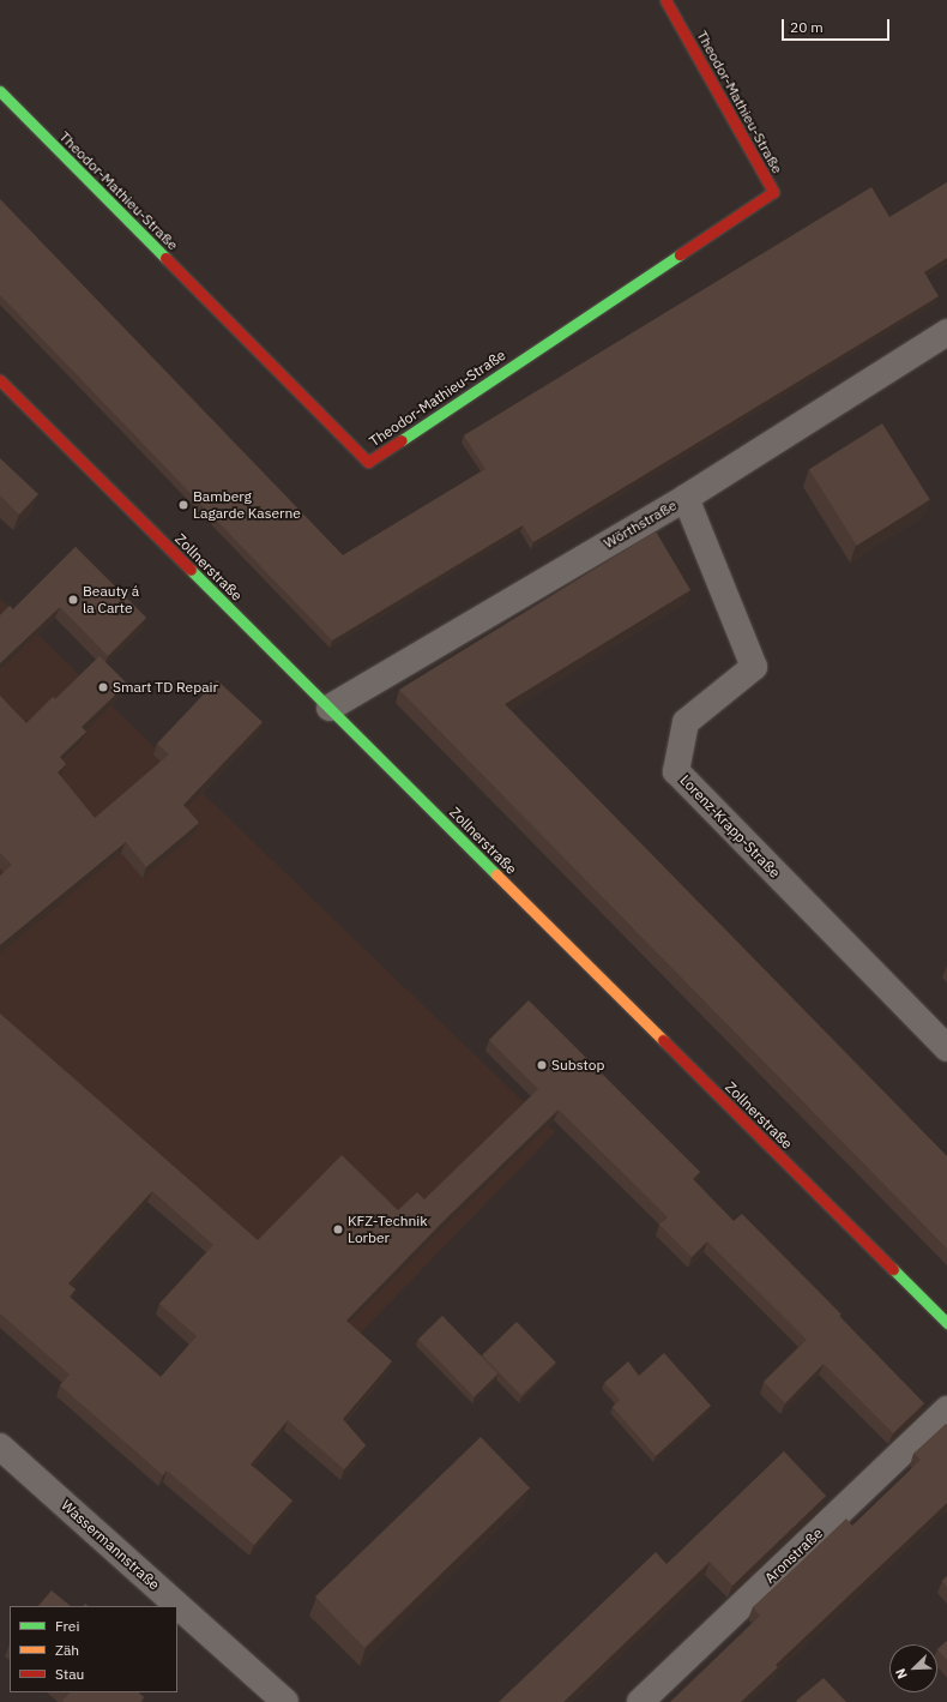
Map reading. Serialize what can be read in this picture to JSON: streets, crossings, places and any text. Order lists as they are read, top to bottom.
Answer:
{
  "streets": {
    "street": [
      "Theodor-Mathieu-Straße",
      "Wörthstraße",
      "Zollnerstraße",
      "Lorenz-Krapp-Straße",
      "Wassermannstraße",
      "Aronstraße"
    ]
  },
  "crossings": [
    ["Wörthstraße", "Zollnerstraße"],
    ["Wörthstraße", "Lorenz-Krapp-Straße"]
  ],
  "places": [
    "Bamberg Lagarde Kaserne",
    "Beauty á la Carte",
    "Smart TD Repair",
    "Substop",
    "KFZ-Technik Lorber"
  ],
  "legend": ["Frei", "Zäh", "Stau"],
  "scale_bar": "20 m",
  "north": "bottom left"
}
